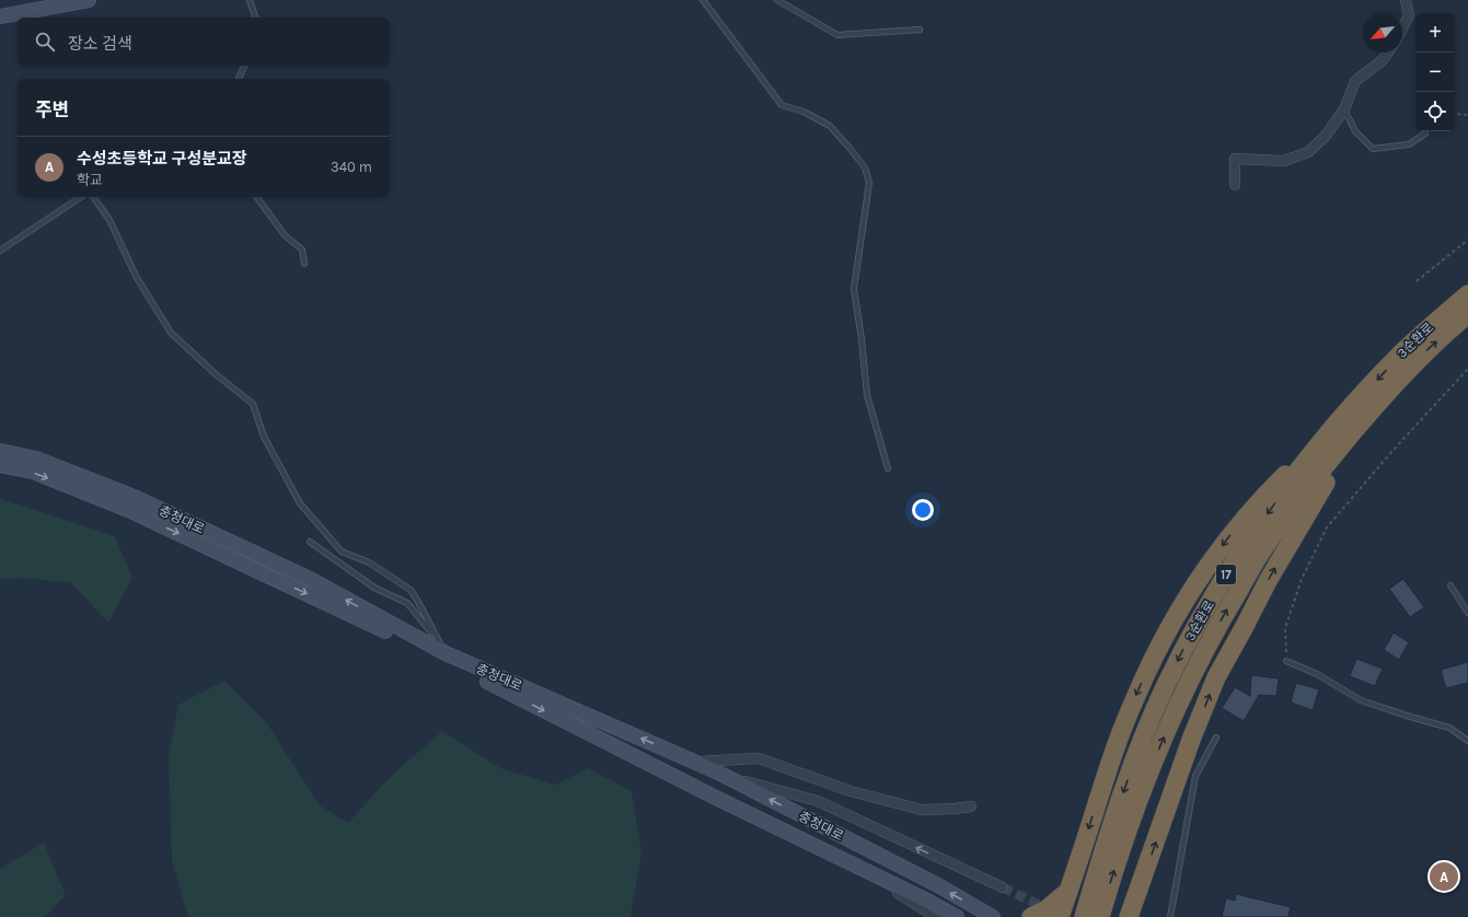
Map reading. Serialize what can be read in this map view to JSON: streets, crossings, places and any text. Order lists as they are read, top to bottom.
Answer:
{
  "streets": {
    "highway": ["3순환로", "17"],
    "main road": ["충청대로"]
  },
  "north": "bottom left",
  "page": {
    "map_buttons": ["+", "−"],
    "search": "장소 검색",
    "heading": "주변",
    "list": [
      {
        "mark": "A",
        "name": "수성초등학교 구성분교장",
        "note": "학교",
        "value": "340 m"
      }
    ],
    "pins": "A"
  }
}
